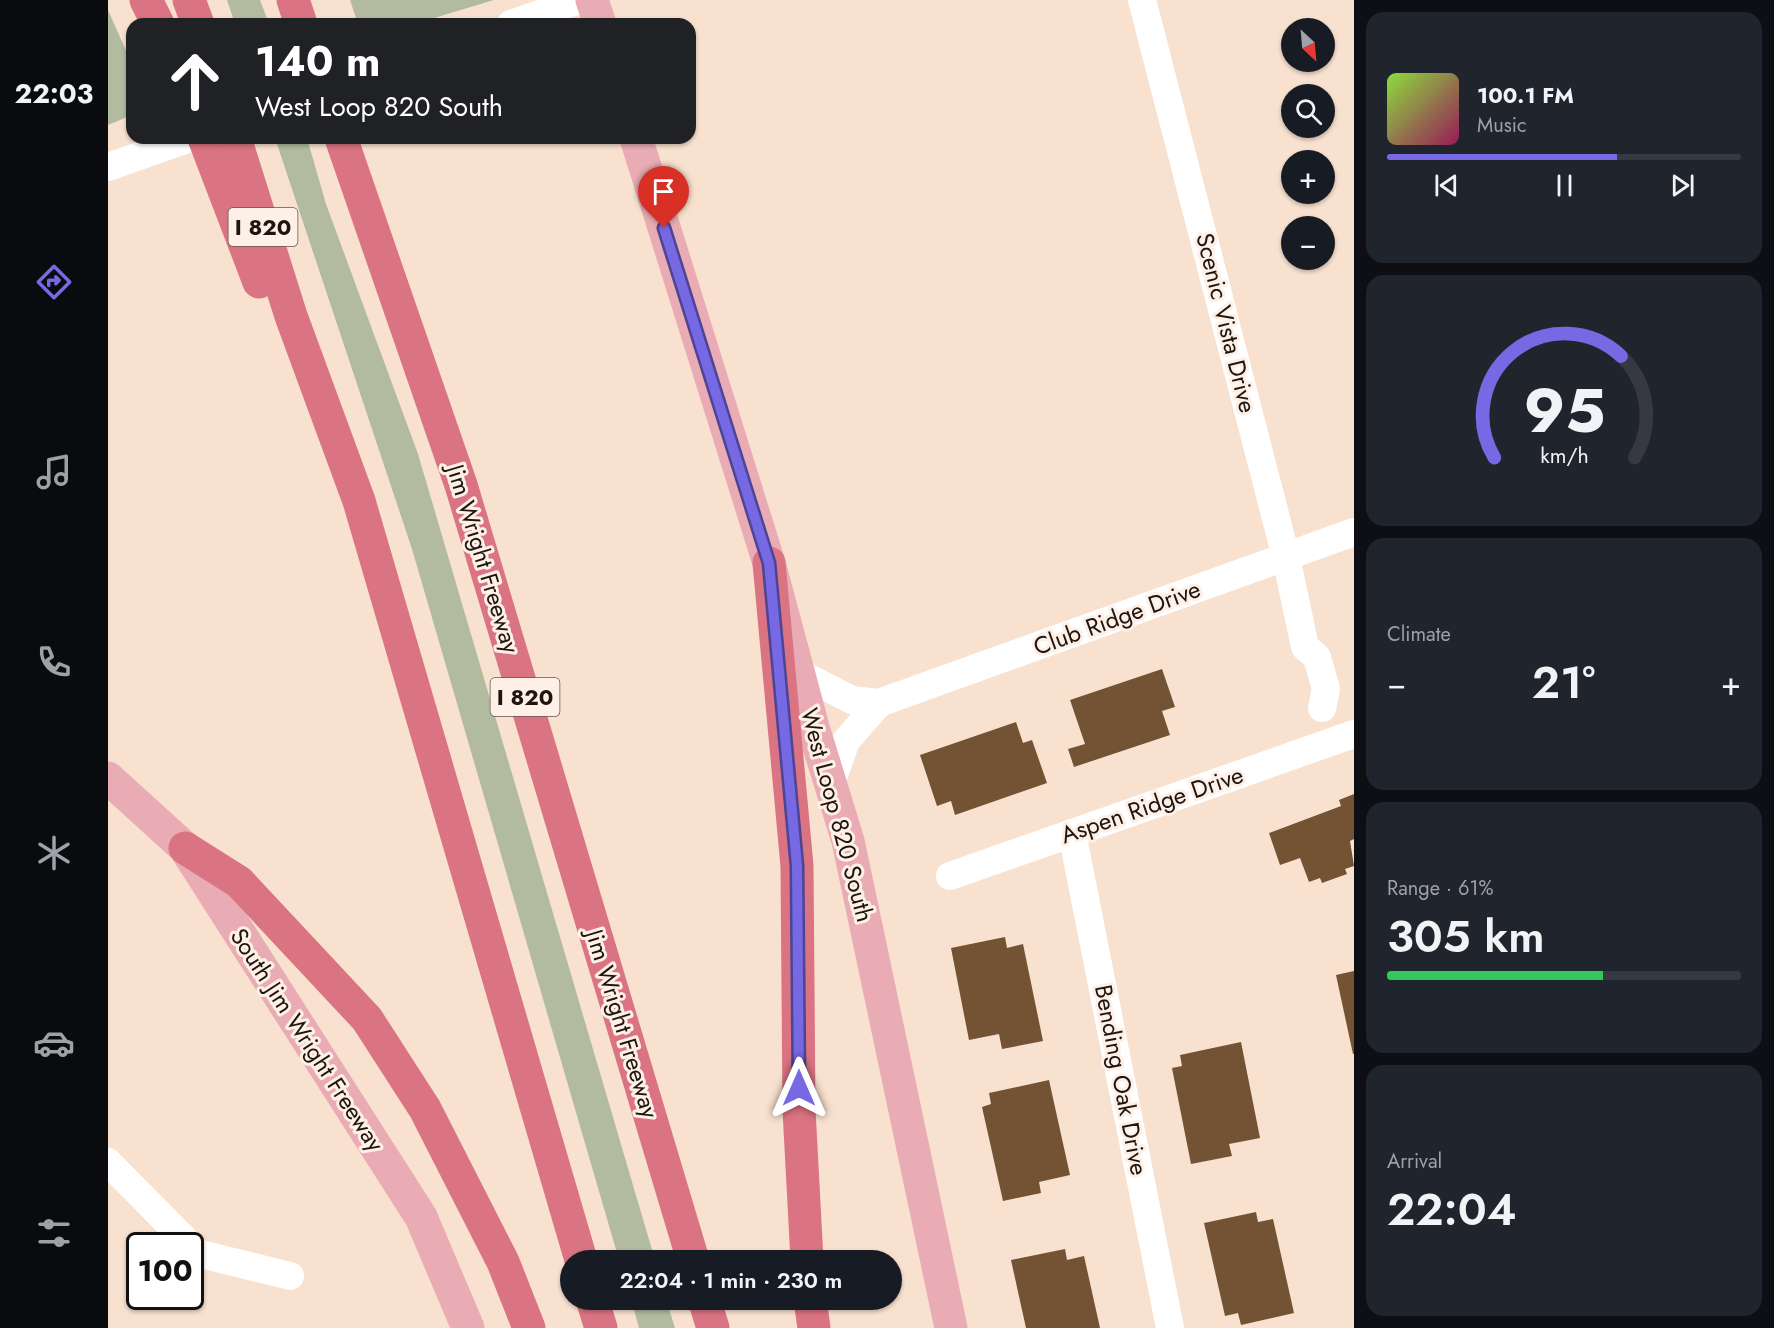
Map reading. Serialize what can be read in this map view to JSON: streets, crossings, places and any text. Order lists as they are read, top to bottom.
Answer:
{
  "streets": {
    "highway": ["I 820", "Jim Wright Freeway"],
    "main road": ["West Loop 820 South", "South Jim Wright Freeway"],
    "street": [
      "Scenic Vista Drive",
      "Club Ridge Drive",
      "Aspen Ridge Drive",
      "Bending Oak Drive"
    ]
  },
  "crossings": [
    ["Scenic Vista Drive", "Club Ridge Drive"],
    ["Scenic Vista Drive", "Aspen Ridge Drive"],
    ["Aspen Ridge Drive", "Bending Oak Drive"]
  ],
  "north": "bottom right",
  "page": {
    "tabs": "22:03",
    "map_buttons": ["+", "−"],
    "turn": ["140 m", "West Loop 820 South"],
    "song": ["100.1 FM", "Music"],
    "tile": [
      "Climate",
      ["Range · 61%", "305 km"],
      ["Arrival", "22:04"]
    ],
    "heat": ["−", "21°", "+"],
    "limit": "100",
    "trip": "22:04 · 1 min · 230 m",
    "gauge": ["95", "km/h"]
  }
}
